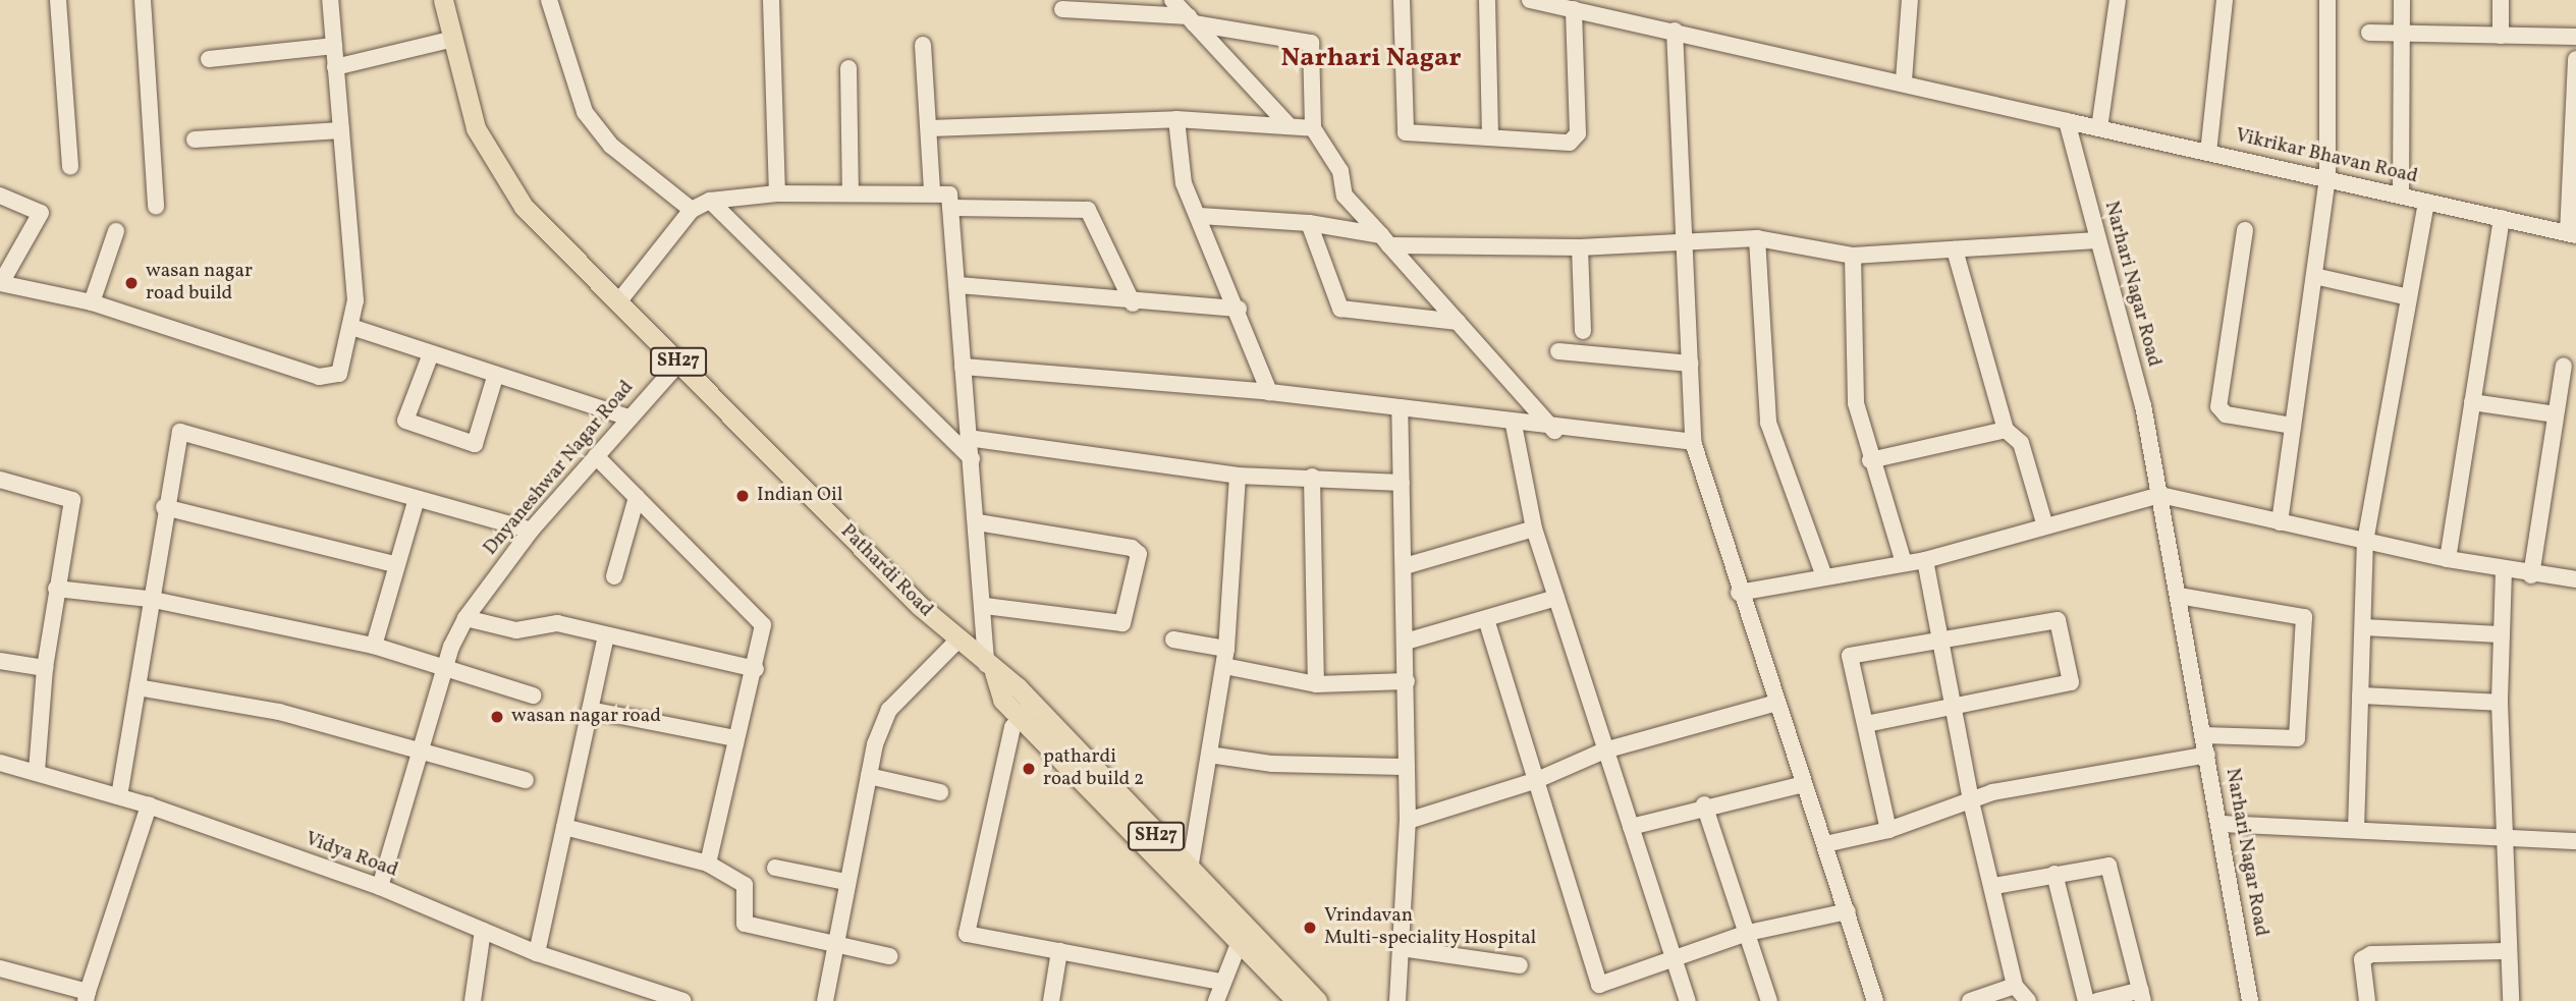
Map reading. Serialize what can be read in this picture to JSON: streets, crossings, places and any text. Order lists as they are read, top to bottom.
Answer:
{
  "streets": {
    "main road": ["SH27", "Pathardi Road"],
    "street": [
      "Vikrikar Bhavan Road",
      "Narhari Nagar Road",
      "Dnyaneshwar Nagar Road",
      "Vidya Road"
    ]
  },
  "crossings": [
    ["Vikrikar Bhavan Road", "Narhari Nagar Road"],
    ["Dnyaneshwar Nagar Road", "Pathardi Road"],
    ["Dnyaneshwar Nagar Road", "Vidya Road"]
  ],
  "districts": ["Narhari Nagar"],
  "places": [
    "wasan nagar road build",
    "Indian Oil",
    "wasan nagar road",
    "pathardi road build 2",
    "Vrindavan Multi-speciality Hospital"
  ]
}
